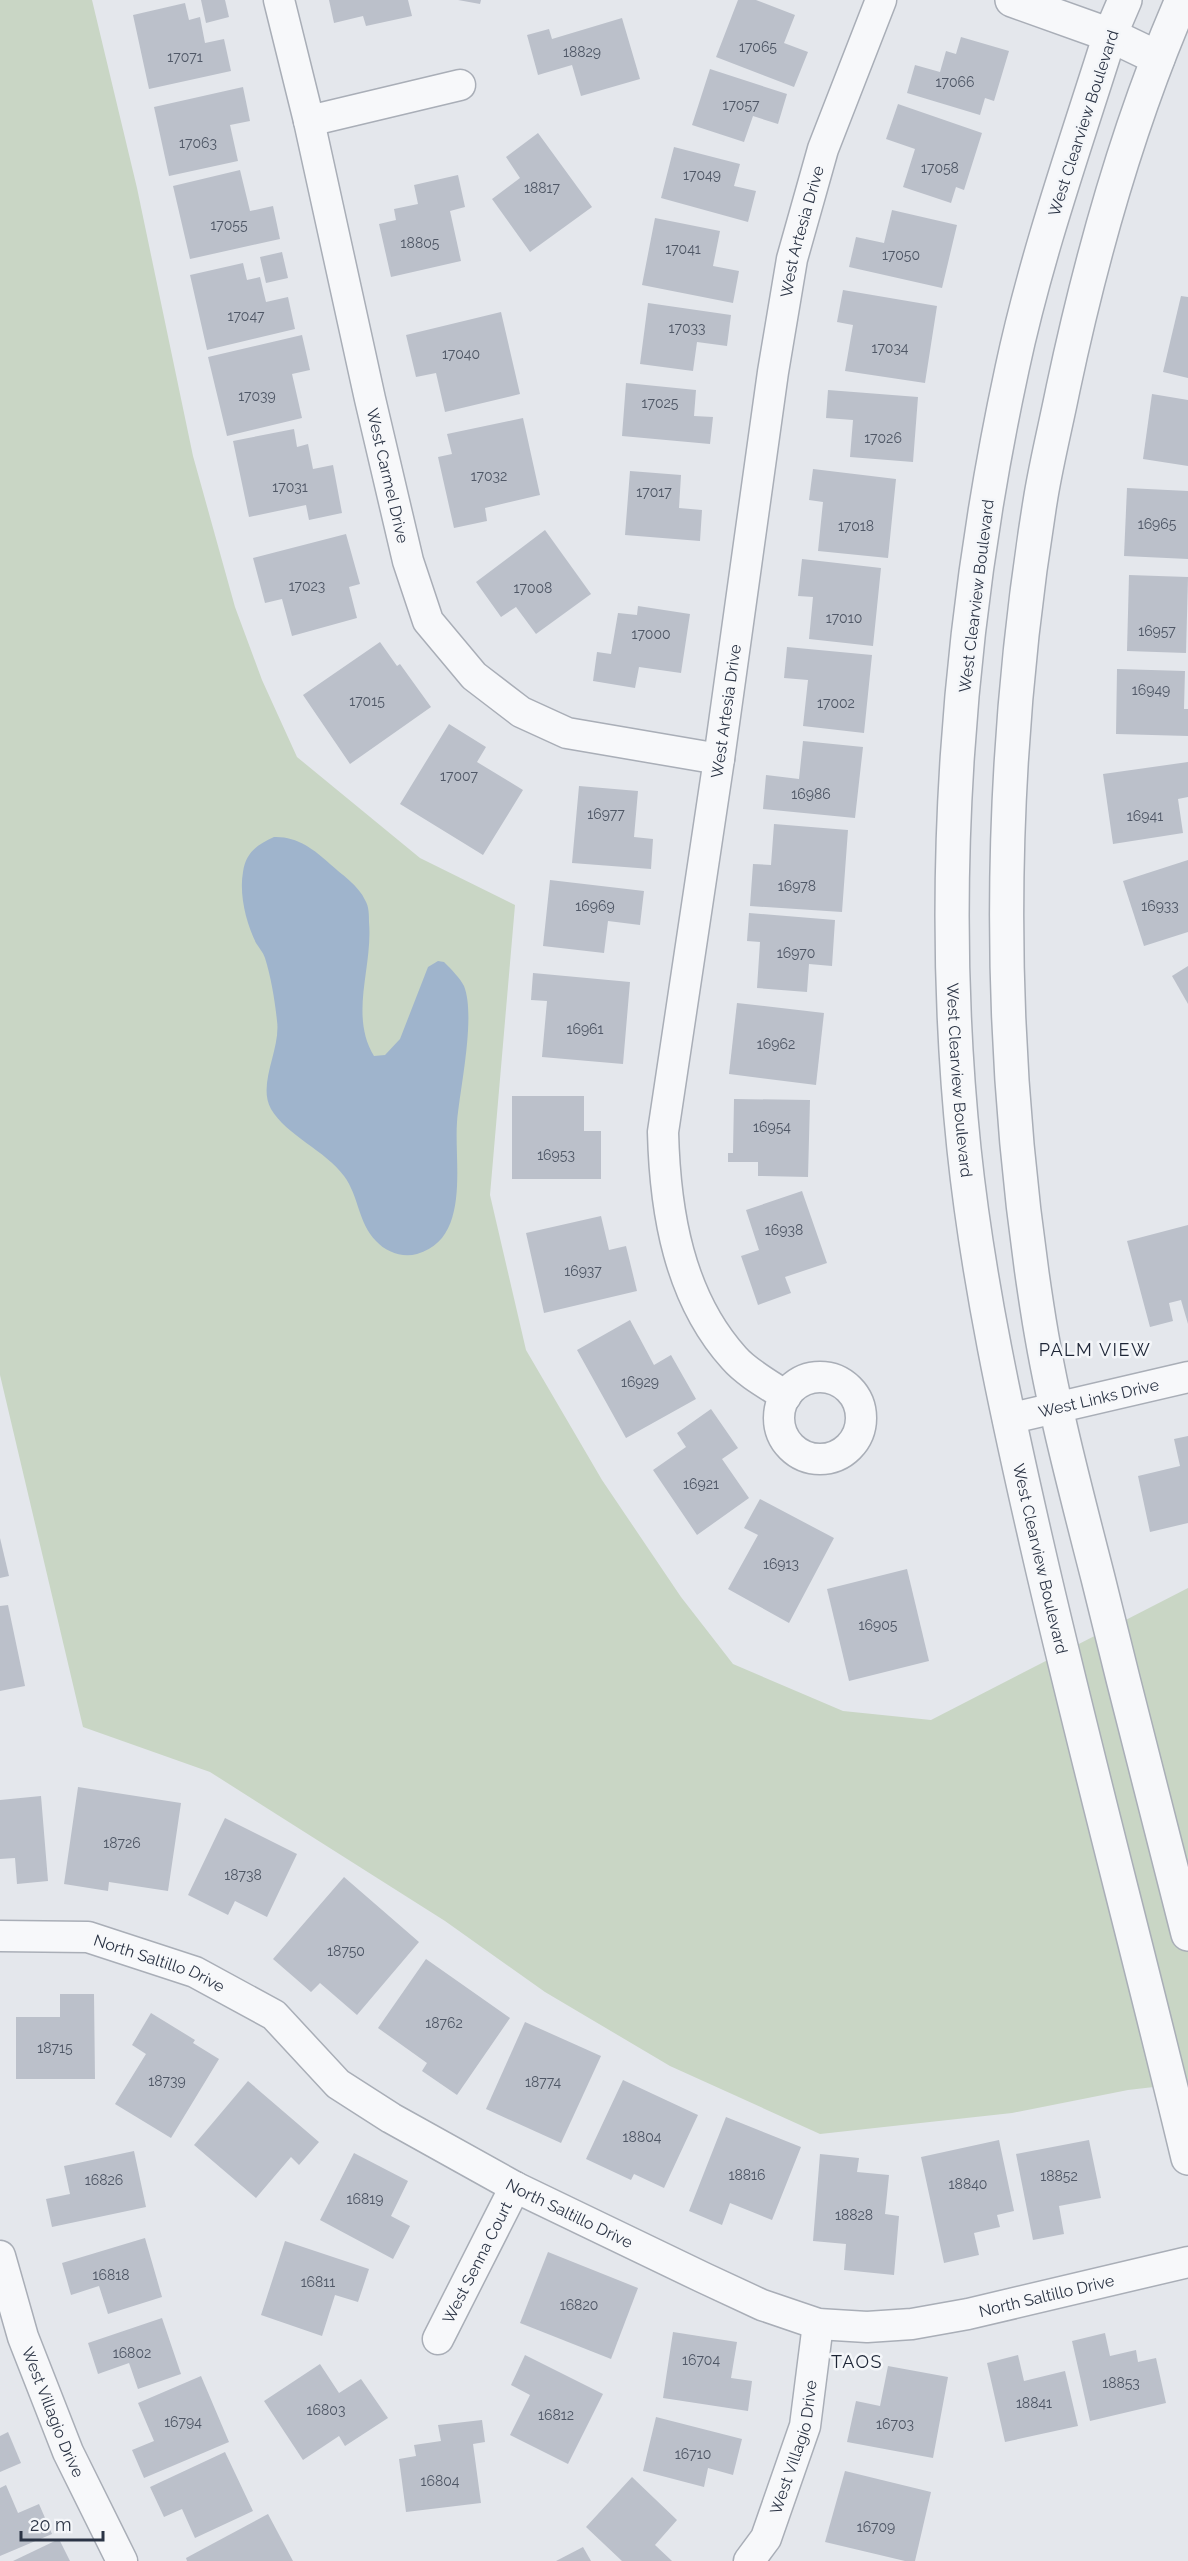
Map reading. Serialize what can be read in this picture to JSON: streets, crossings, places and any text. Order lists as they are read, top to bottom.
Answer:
{
  "streets": {
    "street": [
      "West Clearview Boulevard",
      "West Artesia Drive",
      "West Carmel Drive",
      "West Links Drive",
      "North Saltillo Drive",
      "West Senna Court",
      "West Villagio Drive"
    ]
  },
  "crossings": [
    ["West Clearview Boulevard", "West Links Drive"],
    ["West Artesia Drive", "West Carmel Drive"],
    ["North Saltillo Drive", "West Senna Court"],
    ["North Saltillo Drive", "West Villagio Drive"]
  ],
  "districts": ["PALM VIEW", "TAOS"],
  "house_numbers": [
    "17065",
    "18829",
    "17071",
    "17066",
    "17057",
    "17063",
    "17058",
    "17049",
    "18817",
    "17055",
    "18805",
    "17041",
    "17050",
    "17047",
    "17033",
    "17034",
    "17040",
    "17039",
    "17025",
    "17026",
    "17032",
    "17031",
    "17017",
    "16965",
    "17018",
    "17023",
    "17008",
    "17010",
    "16957",
    "17000",
    "16949",
    "17015",
    "17002",
    "17007",
    "16986",
    "16977",
    "16941",
    "16978",
    "16969",
    "16933",
    "16970",
    "16961",
    "16962",
    "16954",
    "16953",
    "16938",
    "16937",
    "16929",
    "16921",
    "16913",
    "16905",
    "18726",
    "18738",
    "18750",
    "18762",
    "18715",
    "18739",
    "18774",
    "18804",
    "18816",
    "18852",
    "16826",
    "18840",
    "16819",
    "18828",
    "16818",
    "16811",
    "16820",
    "16802",
    "16704",
    "18853",
    "18841",
    "16803",
    "16812",
    "16794",
    "16703",
    "16710",
    "16804",
    "16709"
  ],
  "scale_bar": "20 m"
}
